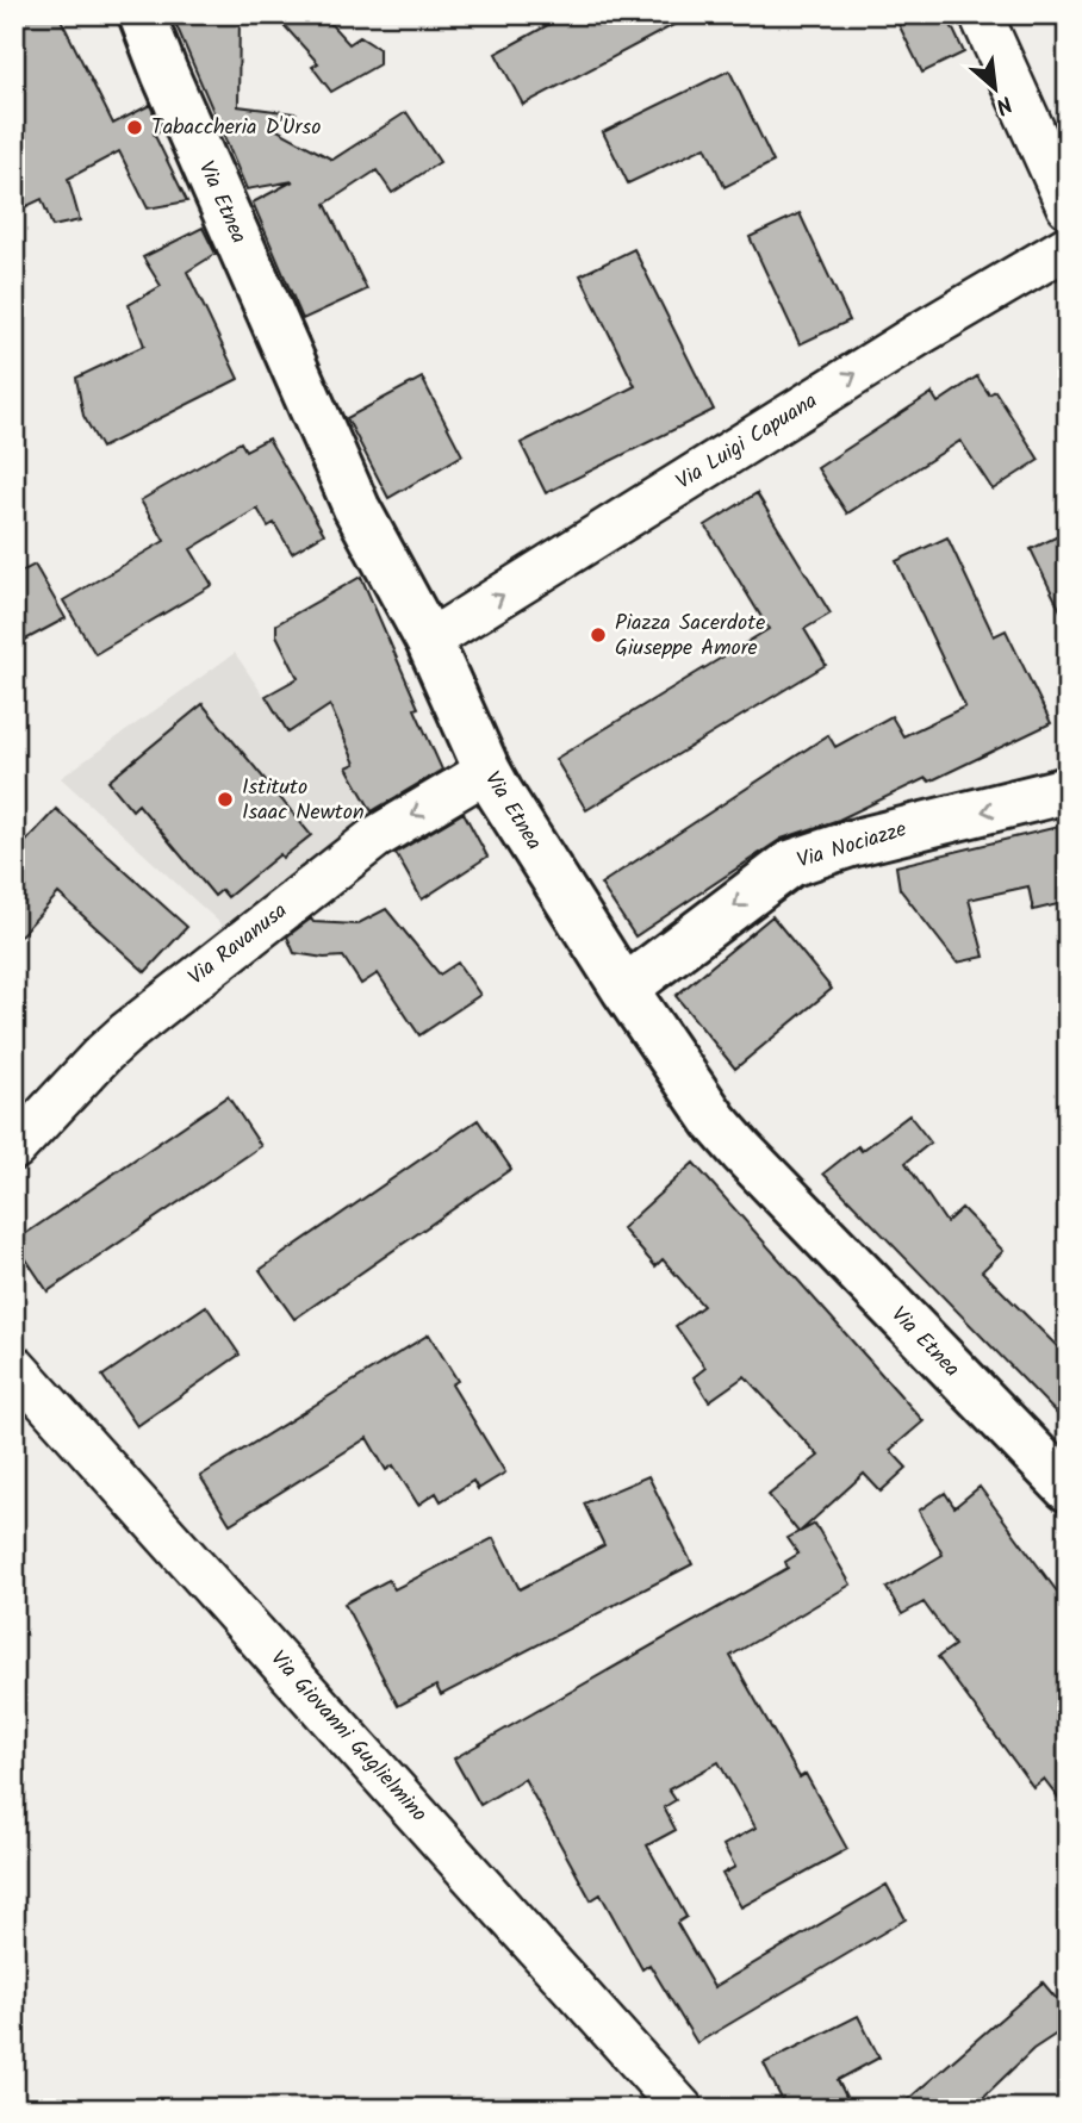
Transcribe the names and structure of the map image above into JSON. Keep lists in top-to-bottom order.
{
  "streets": {
    "main road": ["Via Etnea", "Via Nociazze"],
    "street": ["Via Luigi Capuana", "Via Ravanusa", "Via Giovanni Guglielmino"]
  },
  "crossings": [
    ["Via Etnea", "Via Luigi Capuana"],
    ["Via Etnea", "Via Nociazze"],
    ["Via Etnea", "Via Ravanusa"]
  ],
  "one_way": ["Via Luigi Capuana", "Via Nociazze", "Via Ravanusa"],
  "places": ["Tabaccheria D'Urso", "Piazza Sacerdote Giuseppe Amore", "Istituto Isaac Newton"],
  "north": "bottom right"
}
